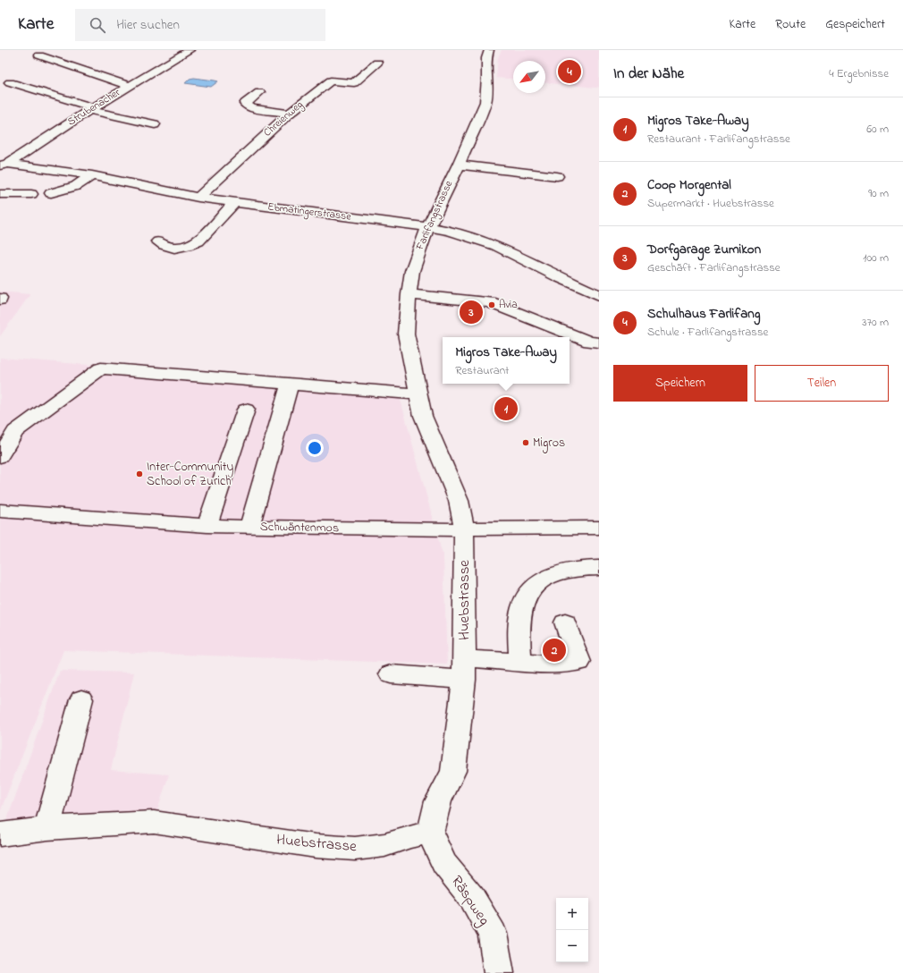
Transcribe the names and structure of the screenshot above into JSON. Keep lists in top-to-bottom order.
{
  "streets": {
    "street": [
      "Strubenacher",
      "Chreienweg",
      "Ebmatingerstrasse",
      "Farlifangstrasse",
      "Schwäntenmos",
      "Huebstrasse",
      "Räspweg"
    ]
  },
  "crossings": [
    ["Strubenacher", "Ebmatingerstrasse"],
    ["Chreienweg", "Ebmatingerstrasse"],
    ["Ebmatingerstrasse", "Farlifangstrasse"],
    ["Farlifangstrasse", "Schwäntenmos"],
    ["Farlifangstrasse", "Huebstrasse"],
    ["Schwäntenmos", "Huebstrasse"],
    ["Huebstrasse", "Räspweg"]
  ],
  "places": ["Avia", "Migros", "Inter-Community School of Zurich"],
  "north": "bottom left",
  "page": {
    "header": "Karte",
    "search": "Hier suchen",
    "nav": ["Karte", "Route", "Gespeichert"],
    "heading": ["In der Nähe", "4 Ergebnisse"],
    "pins": [
      "4",
      "3",
      "1",
      "2"
    ],
    "list": [
      {
        "mark": "1",
        "name": "Migros Take-Away",
        "note": "Restaurant · Farlifangstrasse",
        "value": "60 m"
      },
      {
        "mark": "2",
        "name": "Coop Morgental",
        "note": "Supermarkt · Huebstrasse",
        "value": "90 m"
      },
      {
        "mark": "3",
        "name": "Dorfgarage Zumikon",
        "note": "Geschäft · Farlifangstrasse",
        "value": "100 m"
      },
      {
        "mark": "4",
        "name": "Schulhaus Farlifang",
        "note": "Schule · Farlifangstrasse",
        "value": "370 m"
      }
    ],
    "popup": ["Migros Take-Away", "Restaurant"],
    "buttons": ["Speichern", "Teilen"],
    "map_buttons": ["+", "−"]
  }
}
